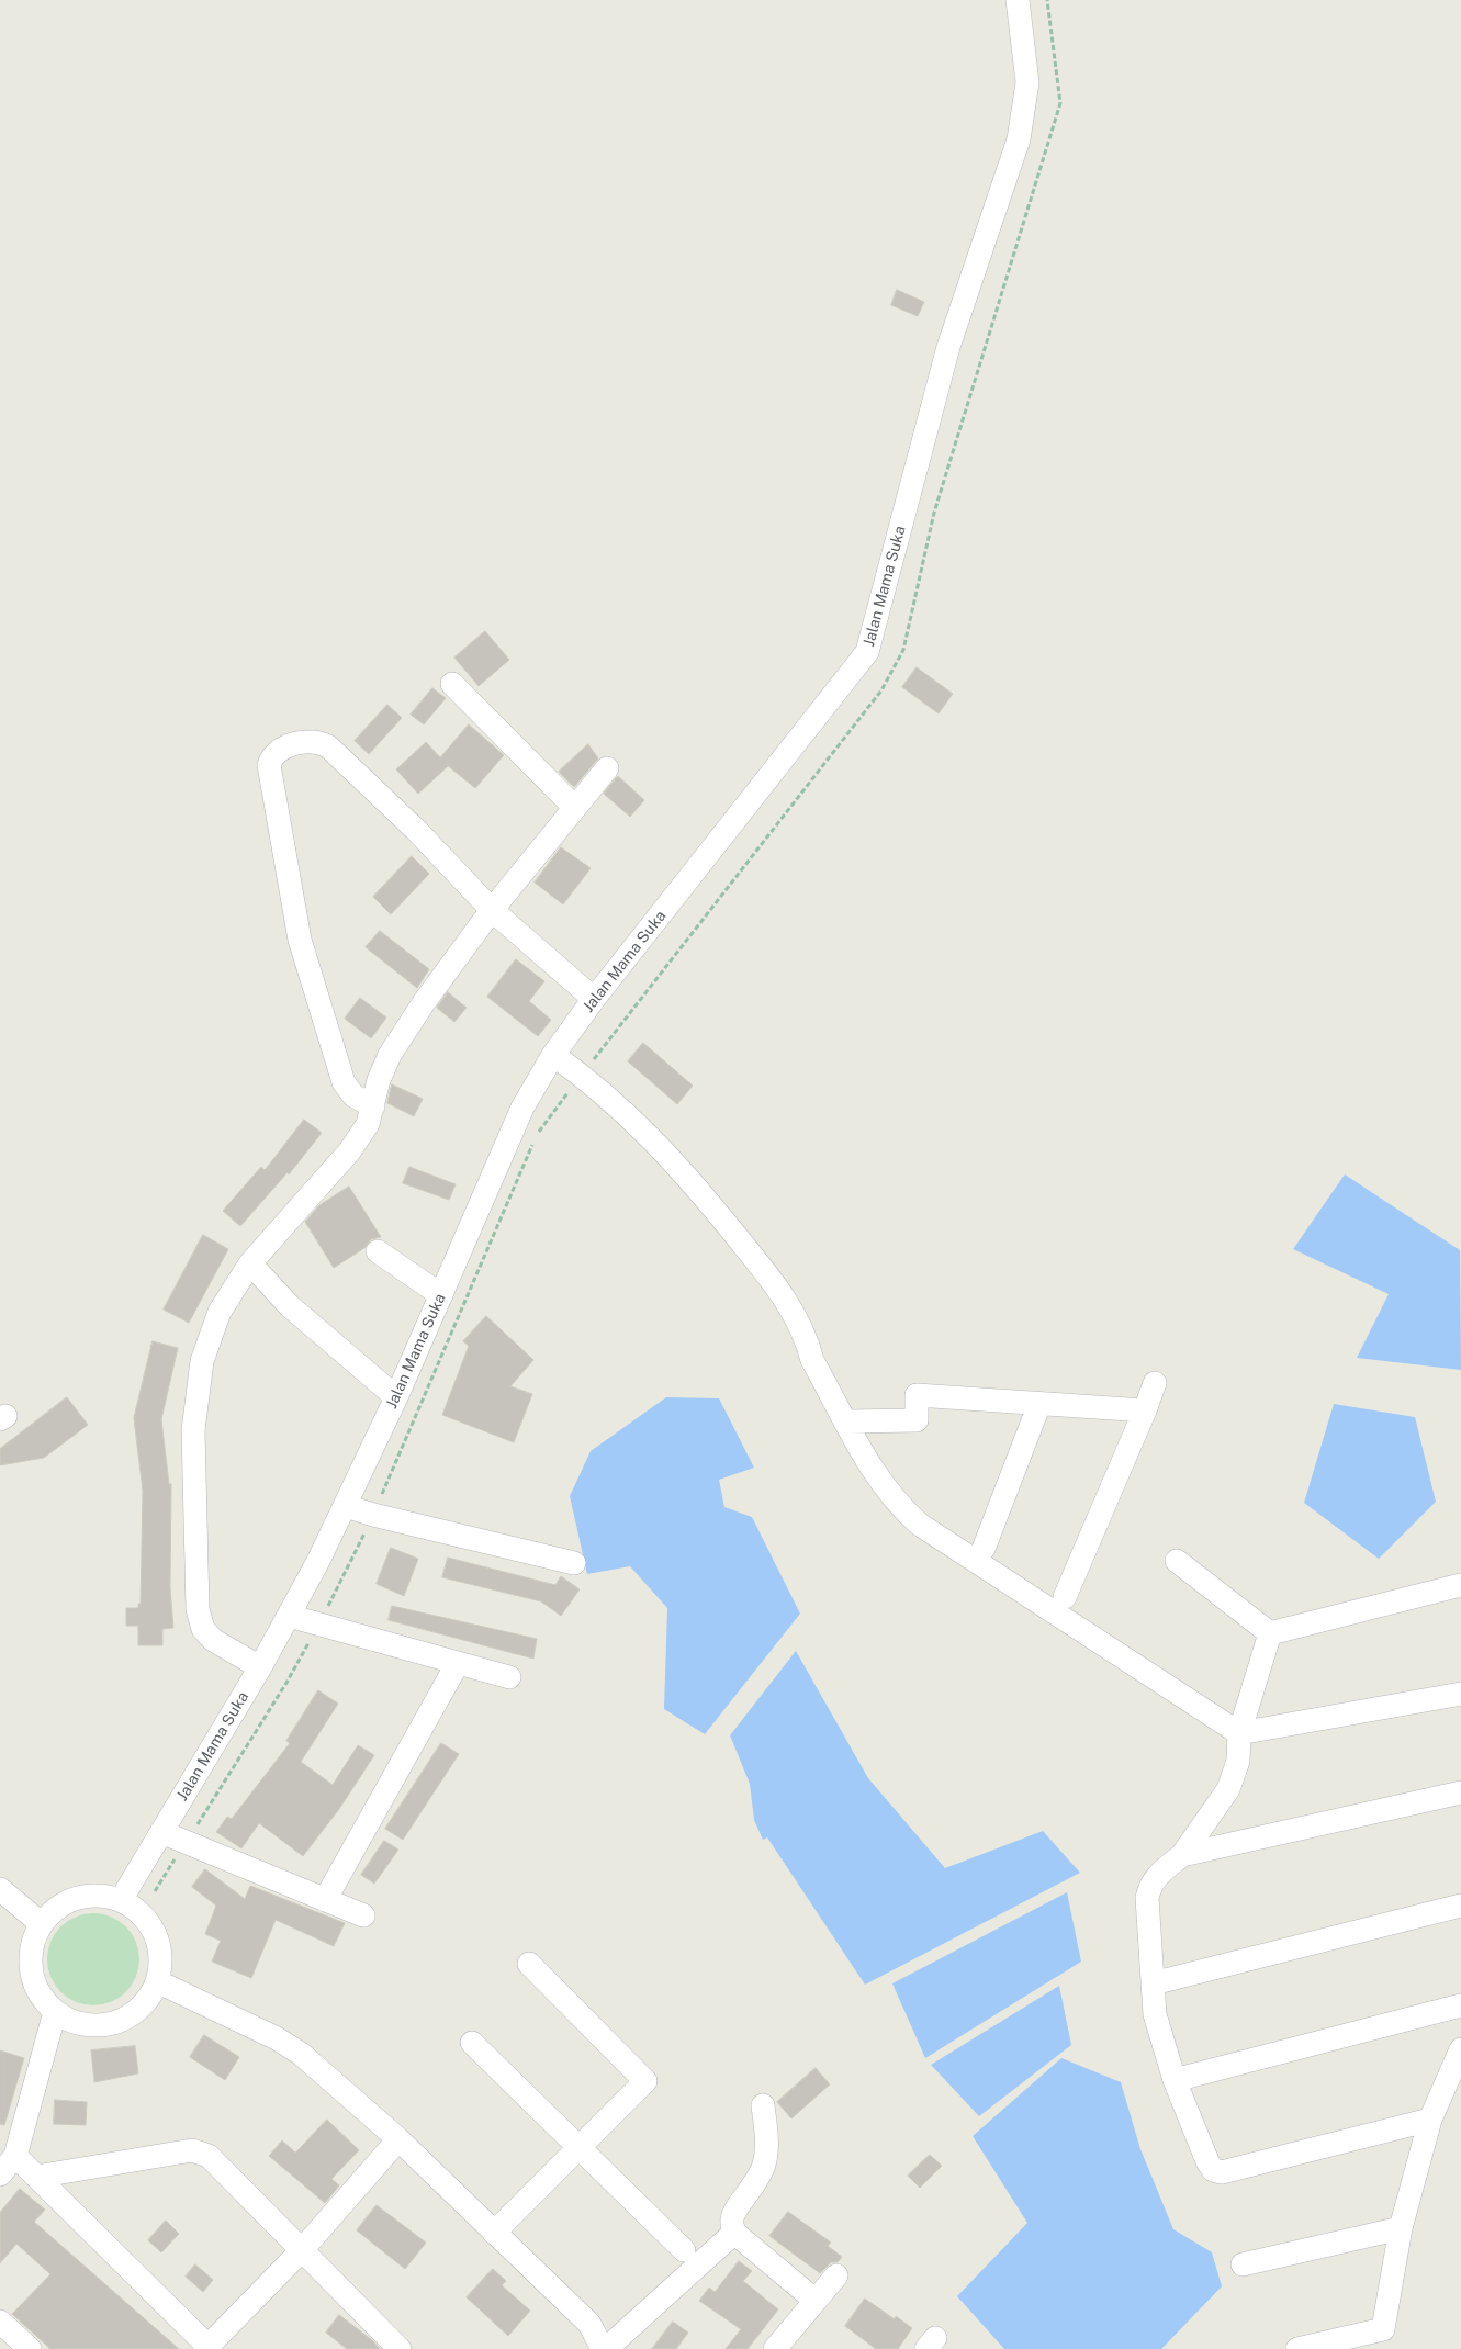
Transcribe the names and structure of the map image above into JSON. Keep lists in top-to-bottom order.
{
  "streets": {
    "street": ["Jalan Mama Suka"]
  }
}
